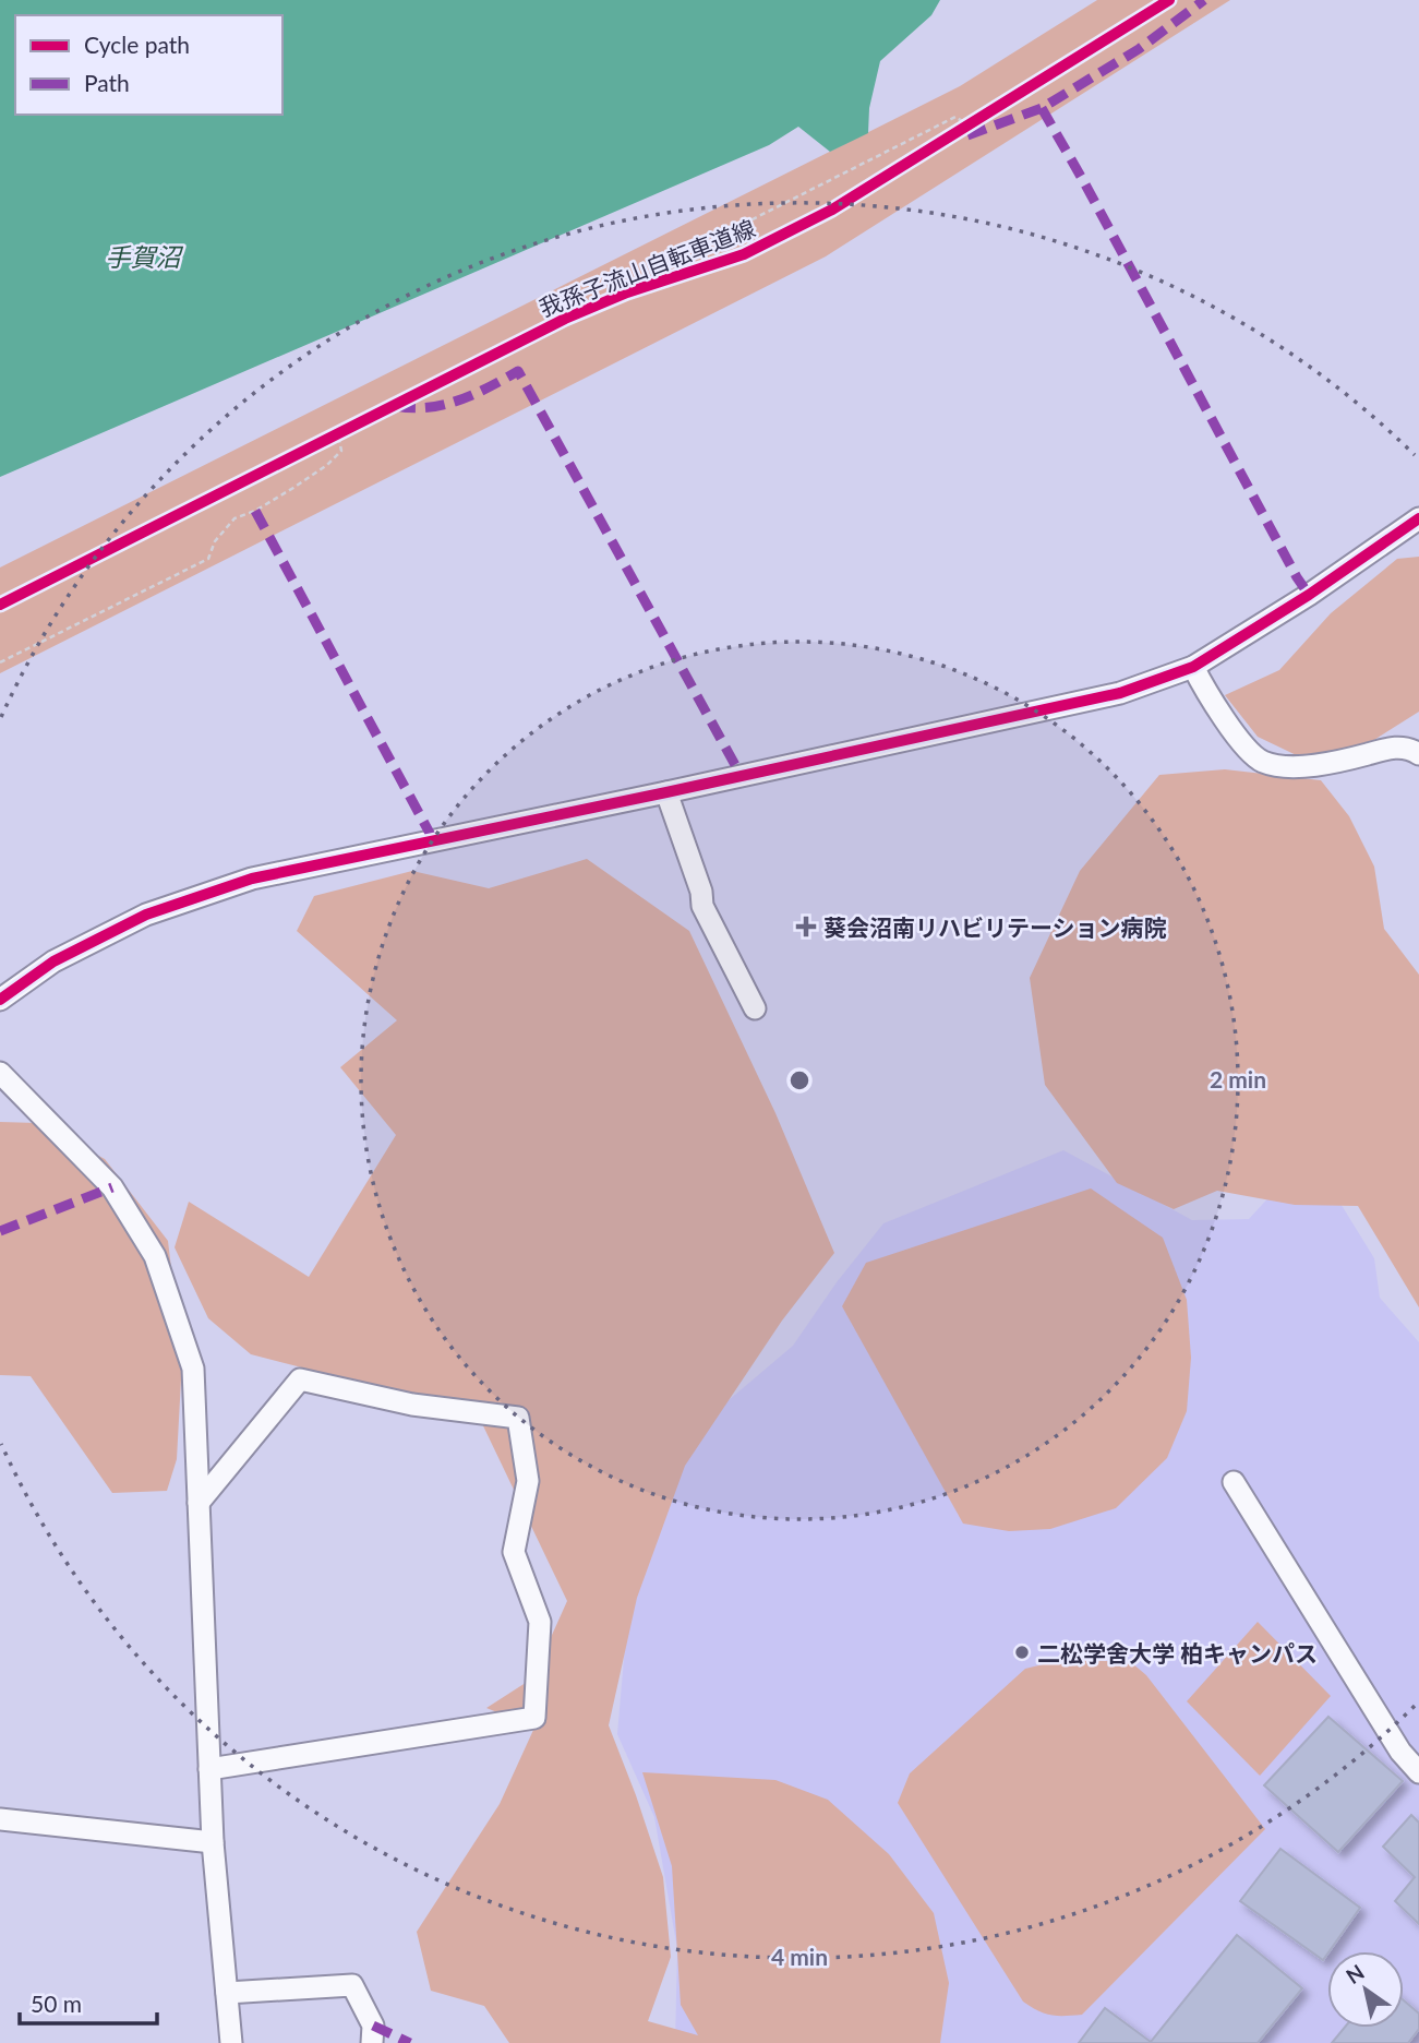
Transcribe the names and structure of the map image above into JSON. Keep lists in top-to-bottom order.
{
  "streets": {
    "cycle path": ["我孫子流山自転車道線"]
  },
  "water": ["手賀沼"],
  "places": {
    "health": ["葵会沼南リハビリテーション病院"],
    "other": ["二松学舍大学 柏キャンパス"]
  },
  "legend": ["Cycle path", "Path"],
  "scale_bar": "50 m",
  "north": "top left",
  "rings": ["2 min", "4 min"]
}
